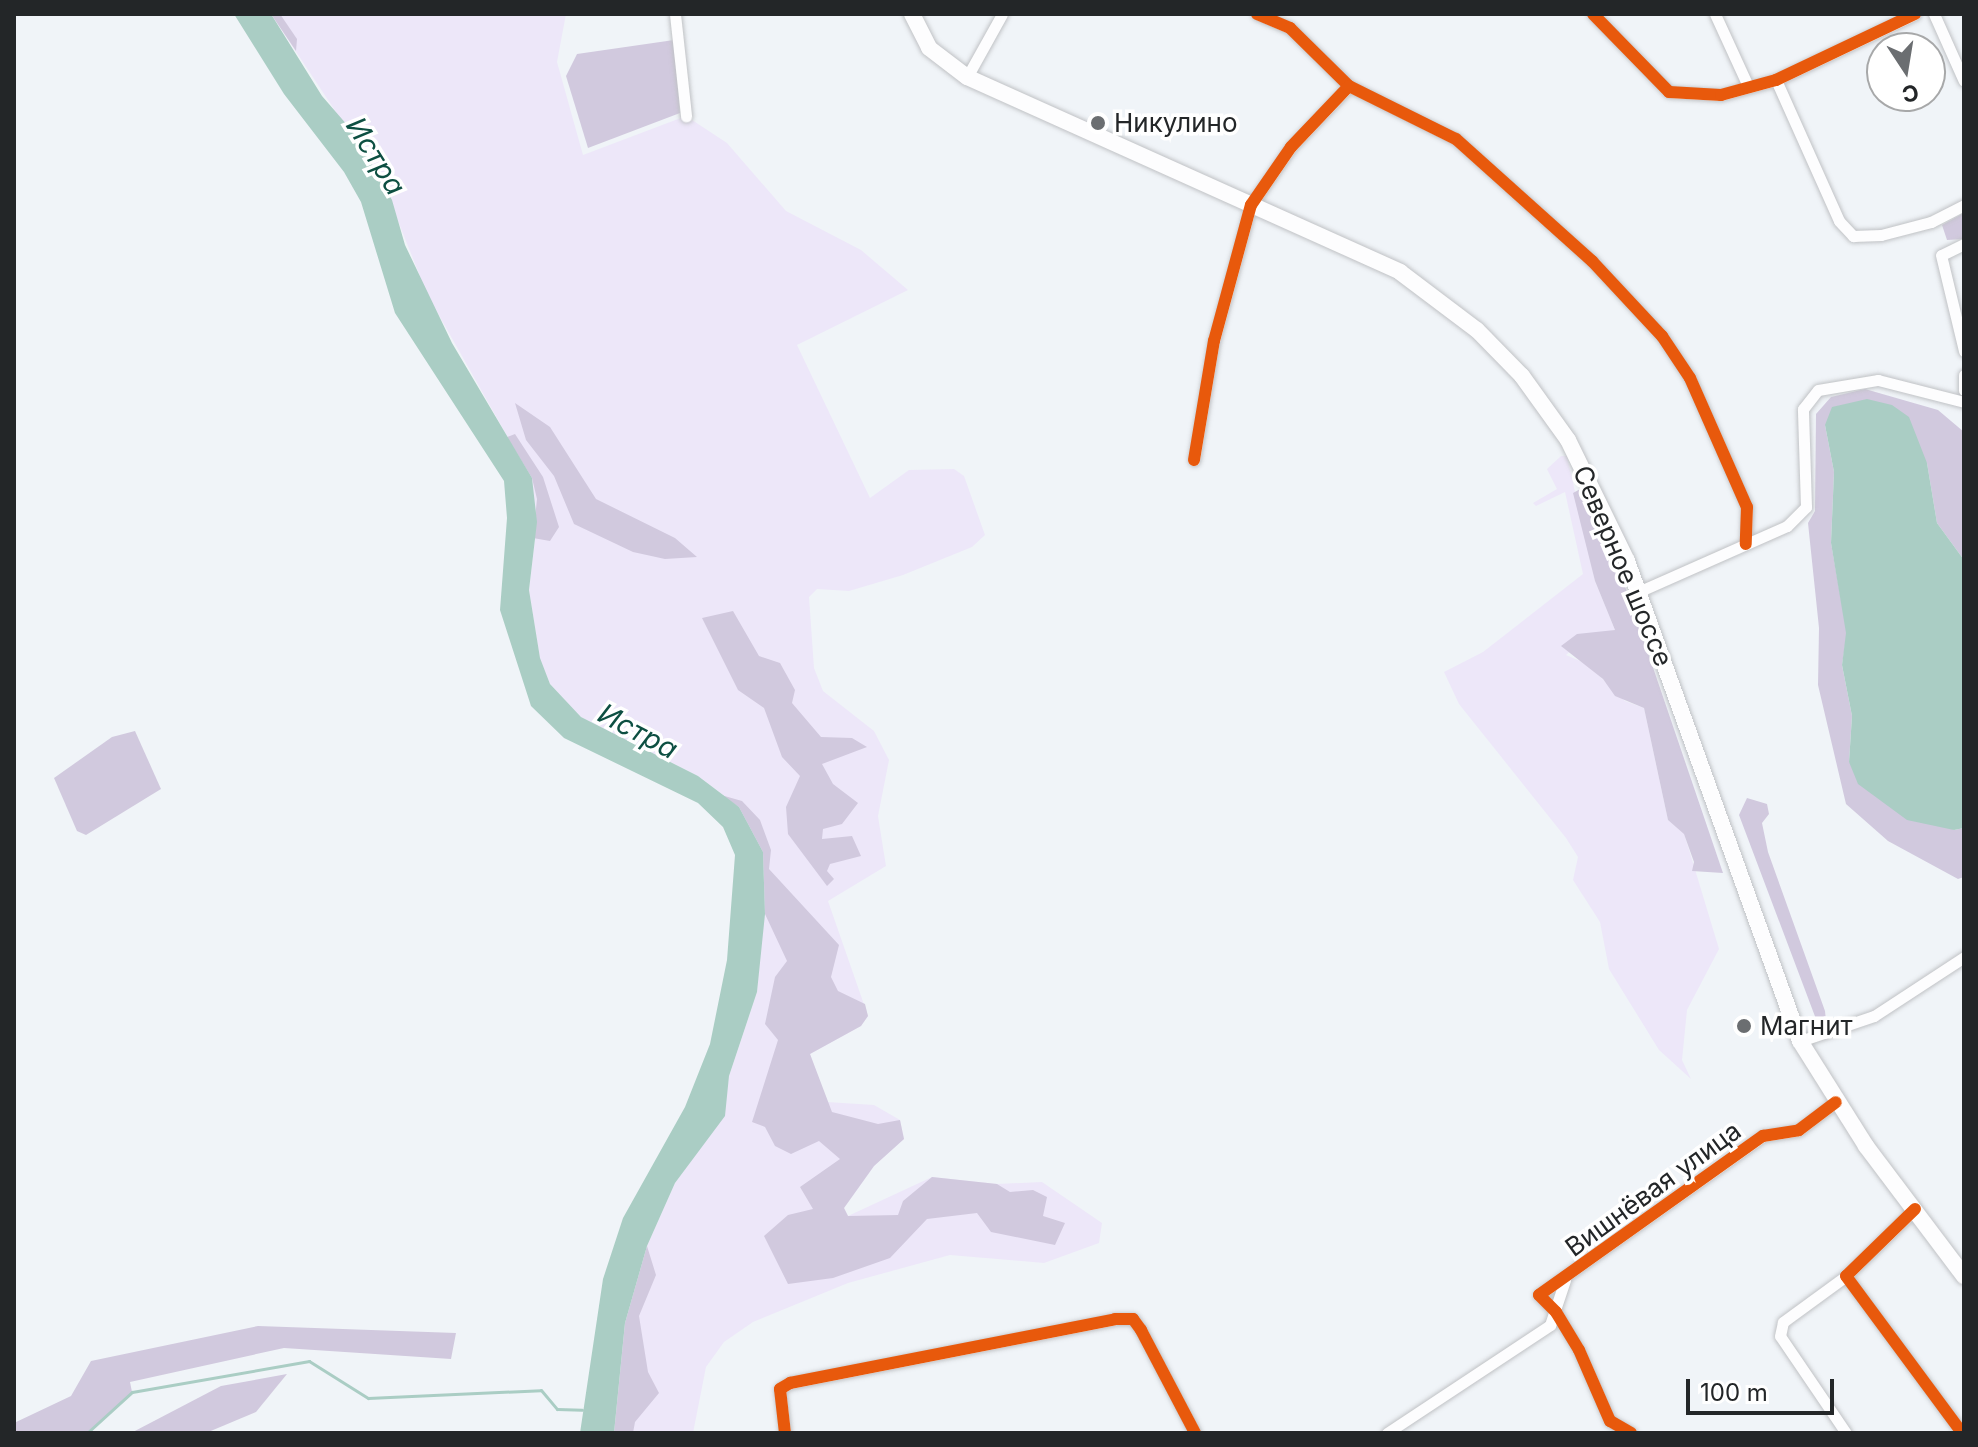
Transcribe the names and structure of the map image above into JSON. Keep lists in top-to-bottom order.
{
  "streets": {
    "main road": ["Северное шоссе"],
    "street": ["Вишнёвая улица"]
  },
  "crossings": [
    ["Северное шоссе", "Вишнёвая улица"]
  ],
  "water": ["Истра"],
  "places": ["Никулино", "Магнит"],
  "scale_bar": "100 m",
  "north": "bottom"
}
